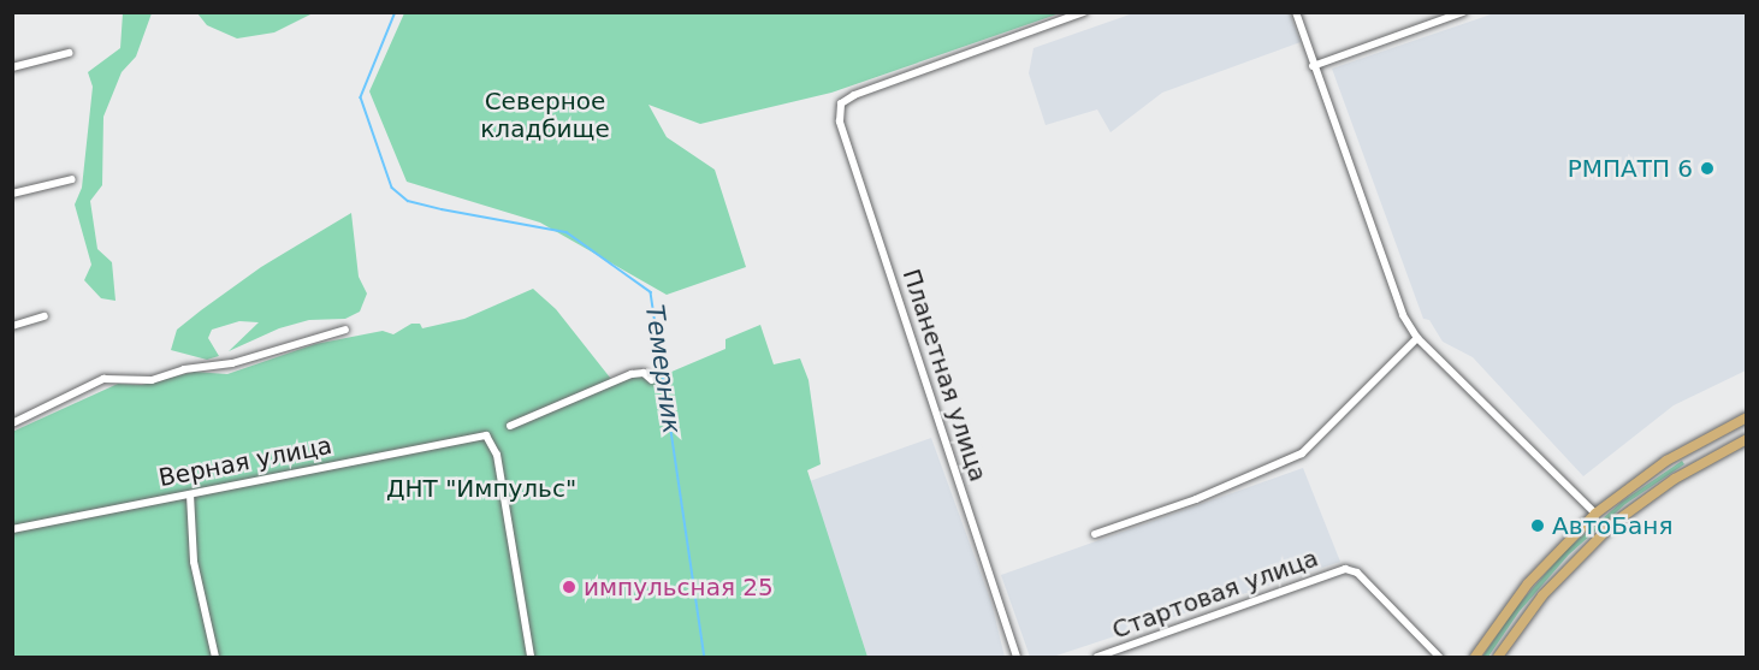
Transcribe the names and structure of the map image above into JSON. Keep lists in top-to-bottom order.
{
  "streets": {
    "street": ["Планетная улица", "Верная улица", "Стартовая улица"]
  },
  "water": ["Темерник"],
  "parks": ["Северное кладбище", "ДНТ \"Импульс\""],
  "places": ["РМПАТП 6", "АвтоБаня", "импульсная 25"]
}
